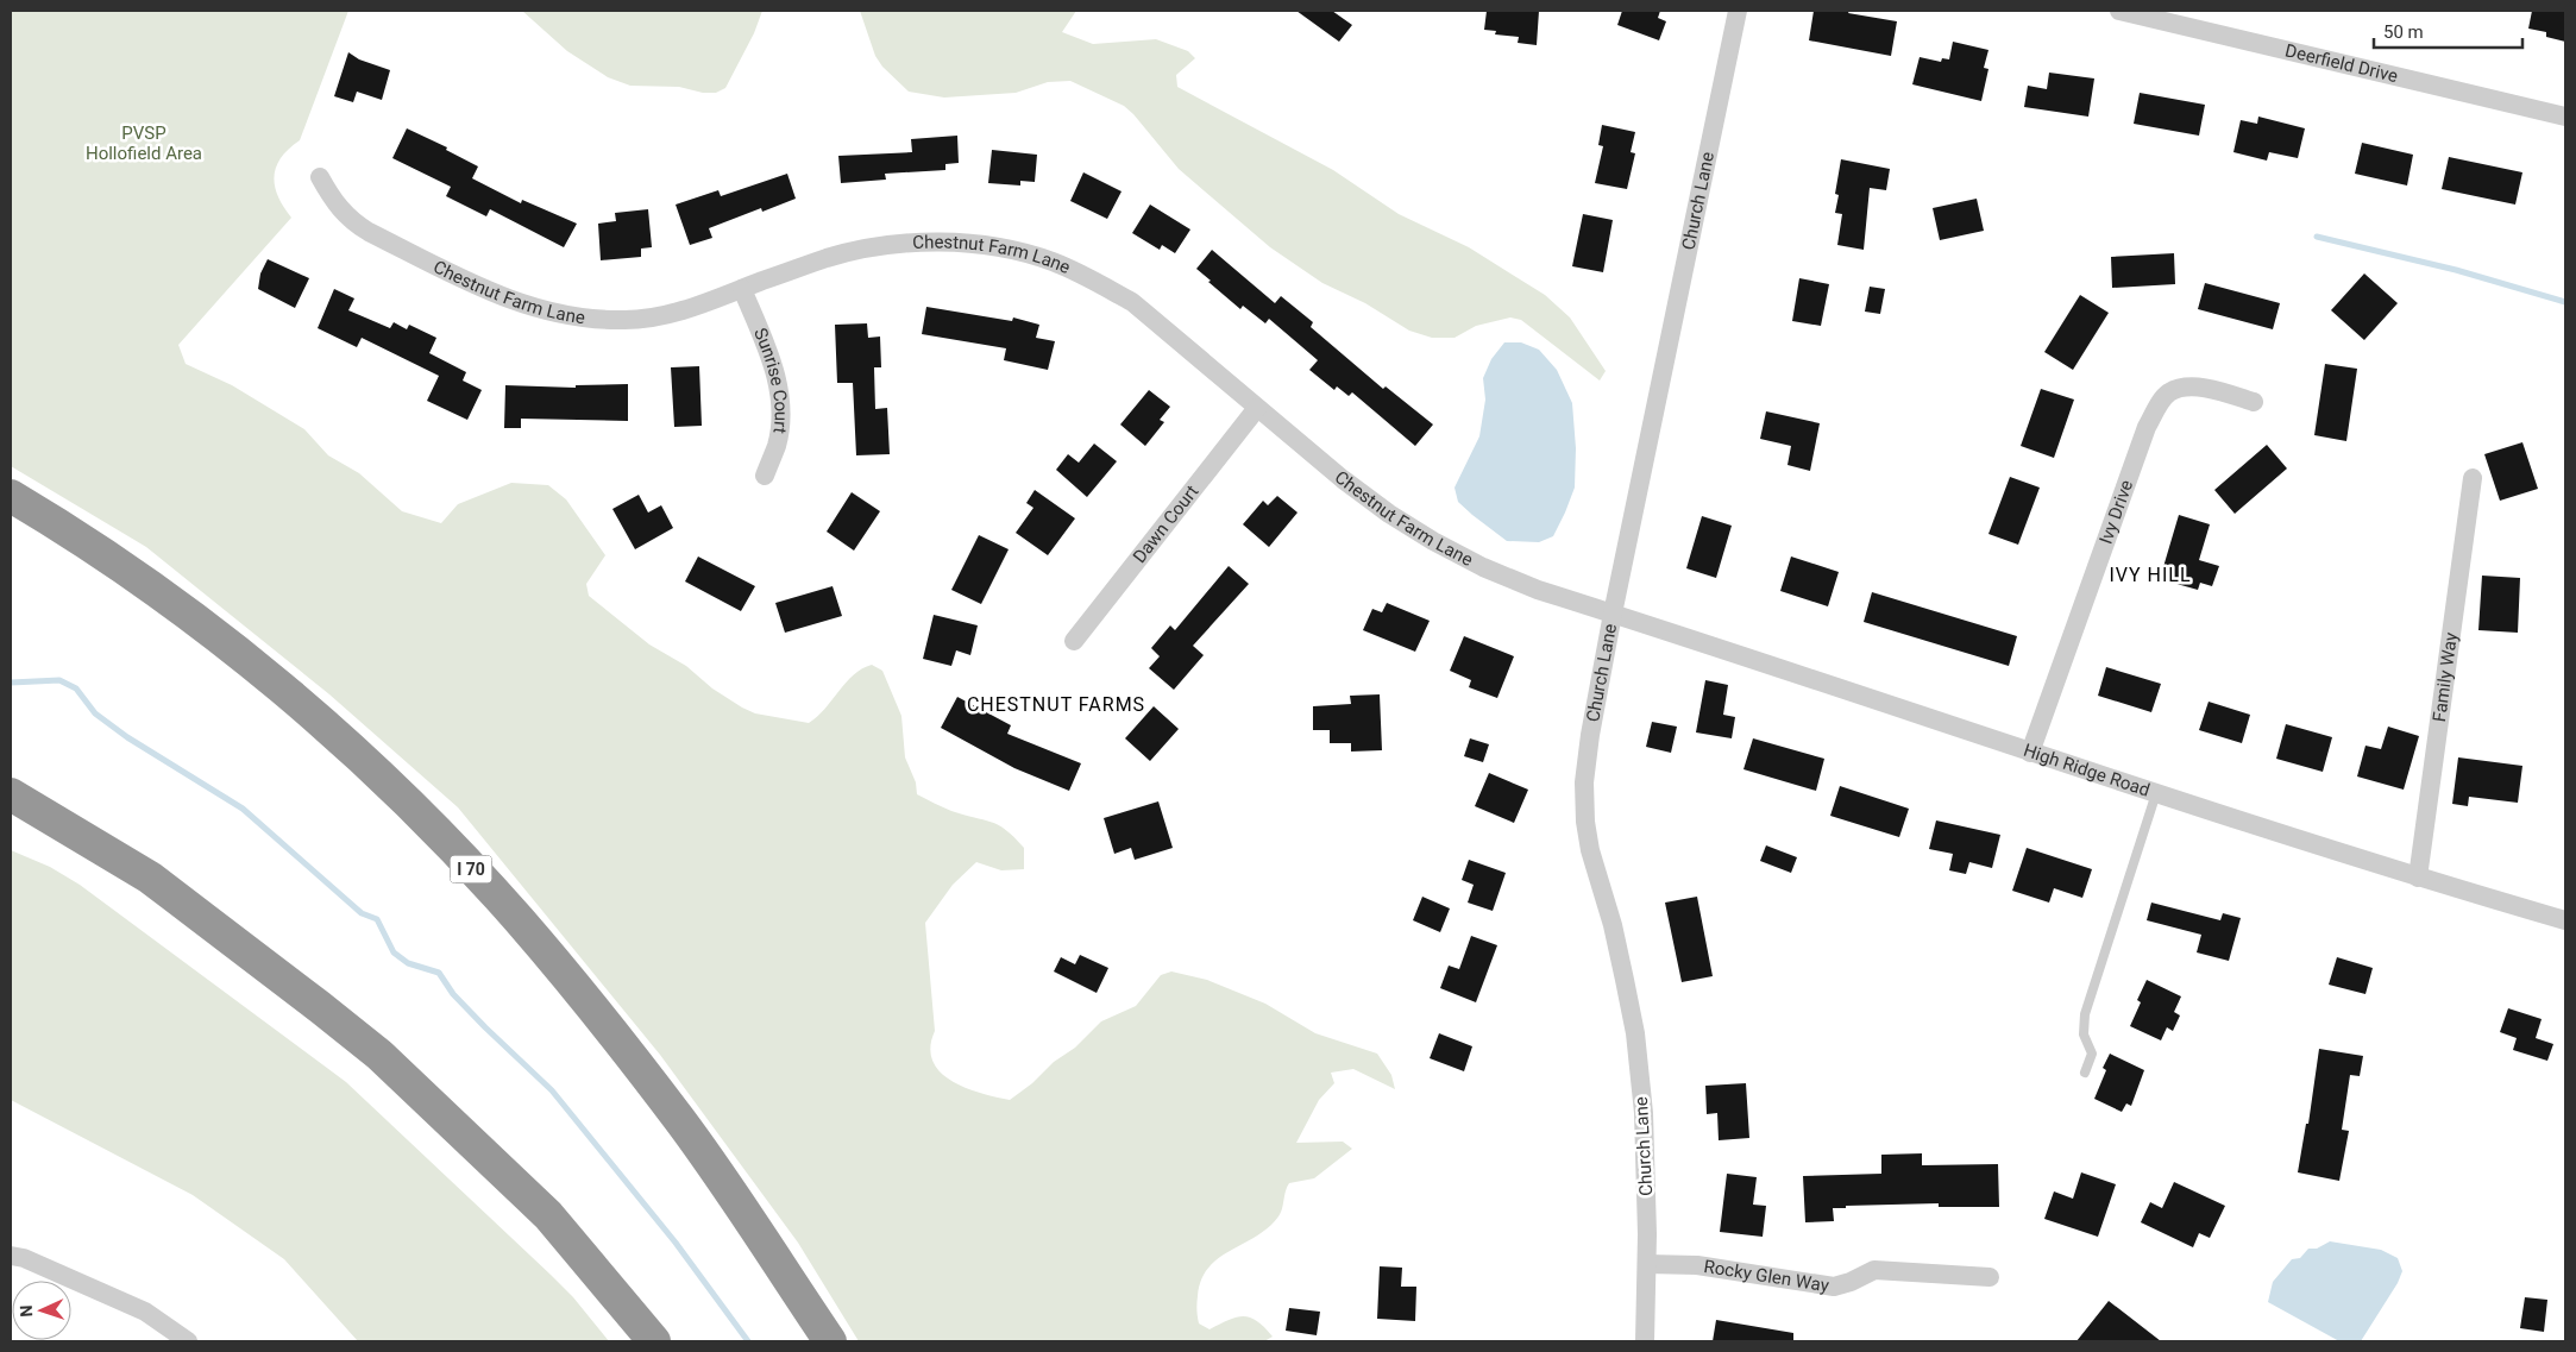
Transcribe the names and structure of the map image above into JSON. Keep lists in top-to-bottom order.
{
  "streets": {
    "highway": ["I 70"],
    "street": [
      "Deerfield Drive",
      "Church Lane",
      "Chestnut Farm Lane",
      "Sunrise Court",
      "Ivy Drive",
      "Dawn Court",
      "Family Way",
      "High Ridge Road",
      "Rocky Glen Way"
    ]
  },
  "crossings": [
    ["Church Lane", "Chestnut Farm Lane"],
    ["Church Lane", "High Ridge Road"],
    ["Church Lane", "Rocky Glen Way"],
    ["Chestnut Farm Lane", "Sunrise Court"],
    ["Chestnut Farm Lane", "Dawn Court"],
    ["Chestnut Farm Lane", "High Ridge Road"],
    ["Ivy Drive", "High Ridge Road"],
    ["Family Way", "High Ridge Road"]
  ],
  "districts": ["IVY HILL", "CHESTNUT FARMS"],
  "parks": ["PVSP Hollofield Area"],
  "scale_bar": "50 m",
  "north": "left"
}
